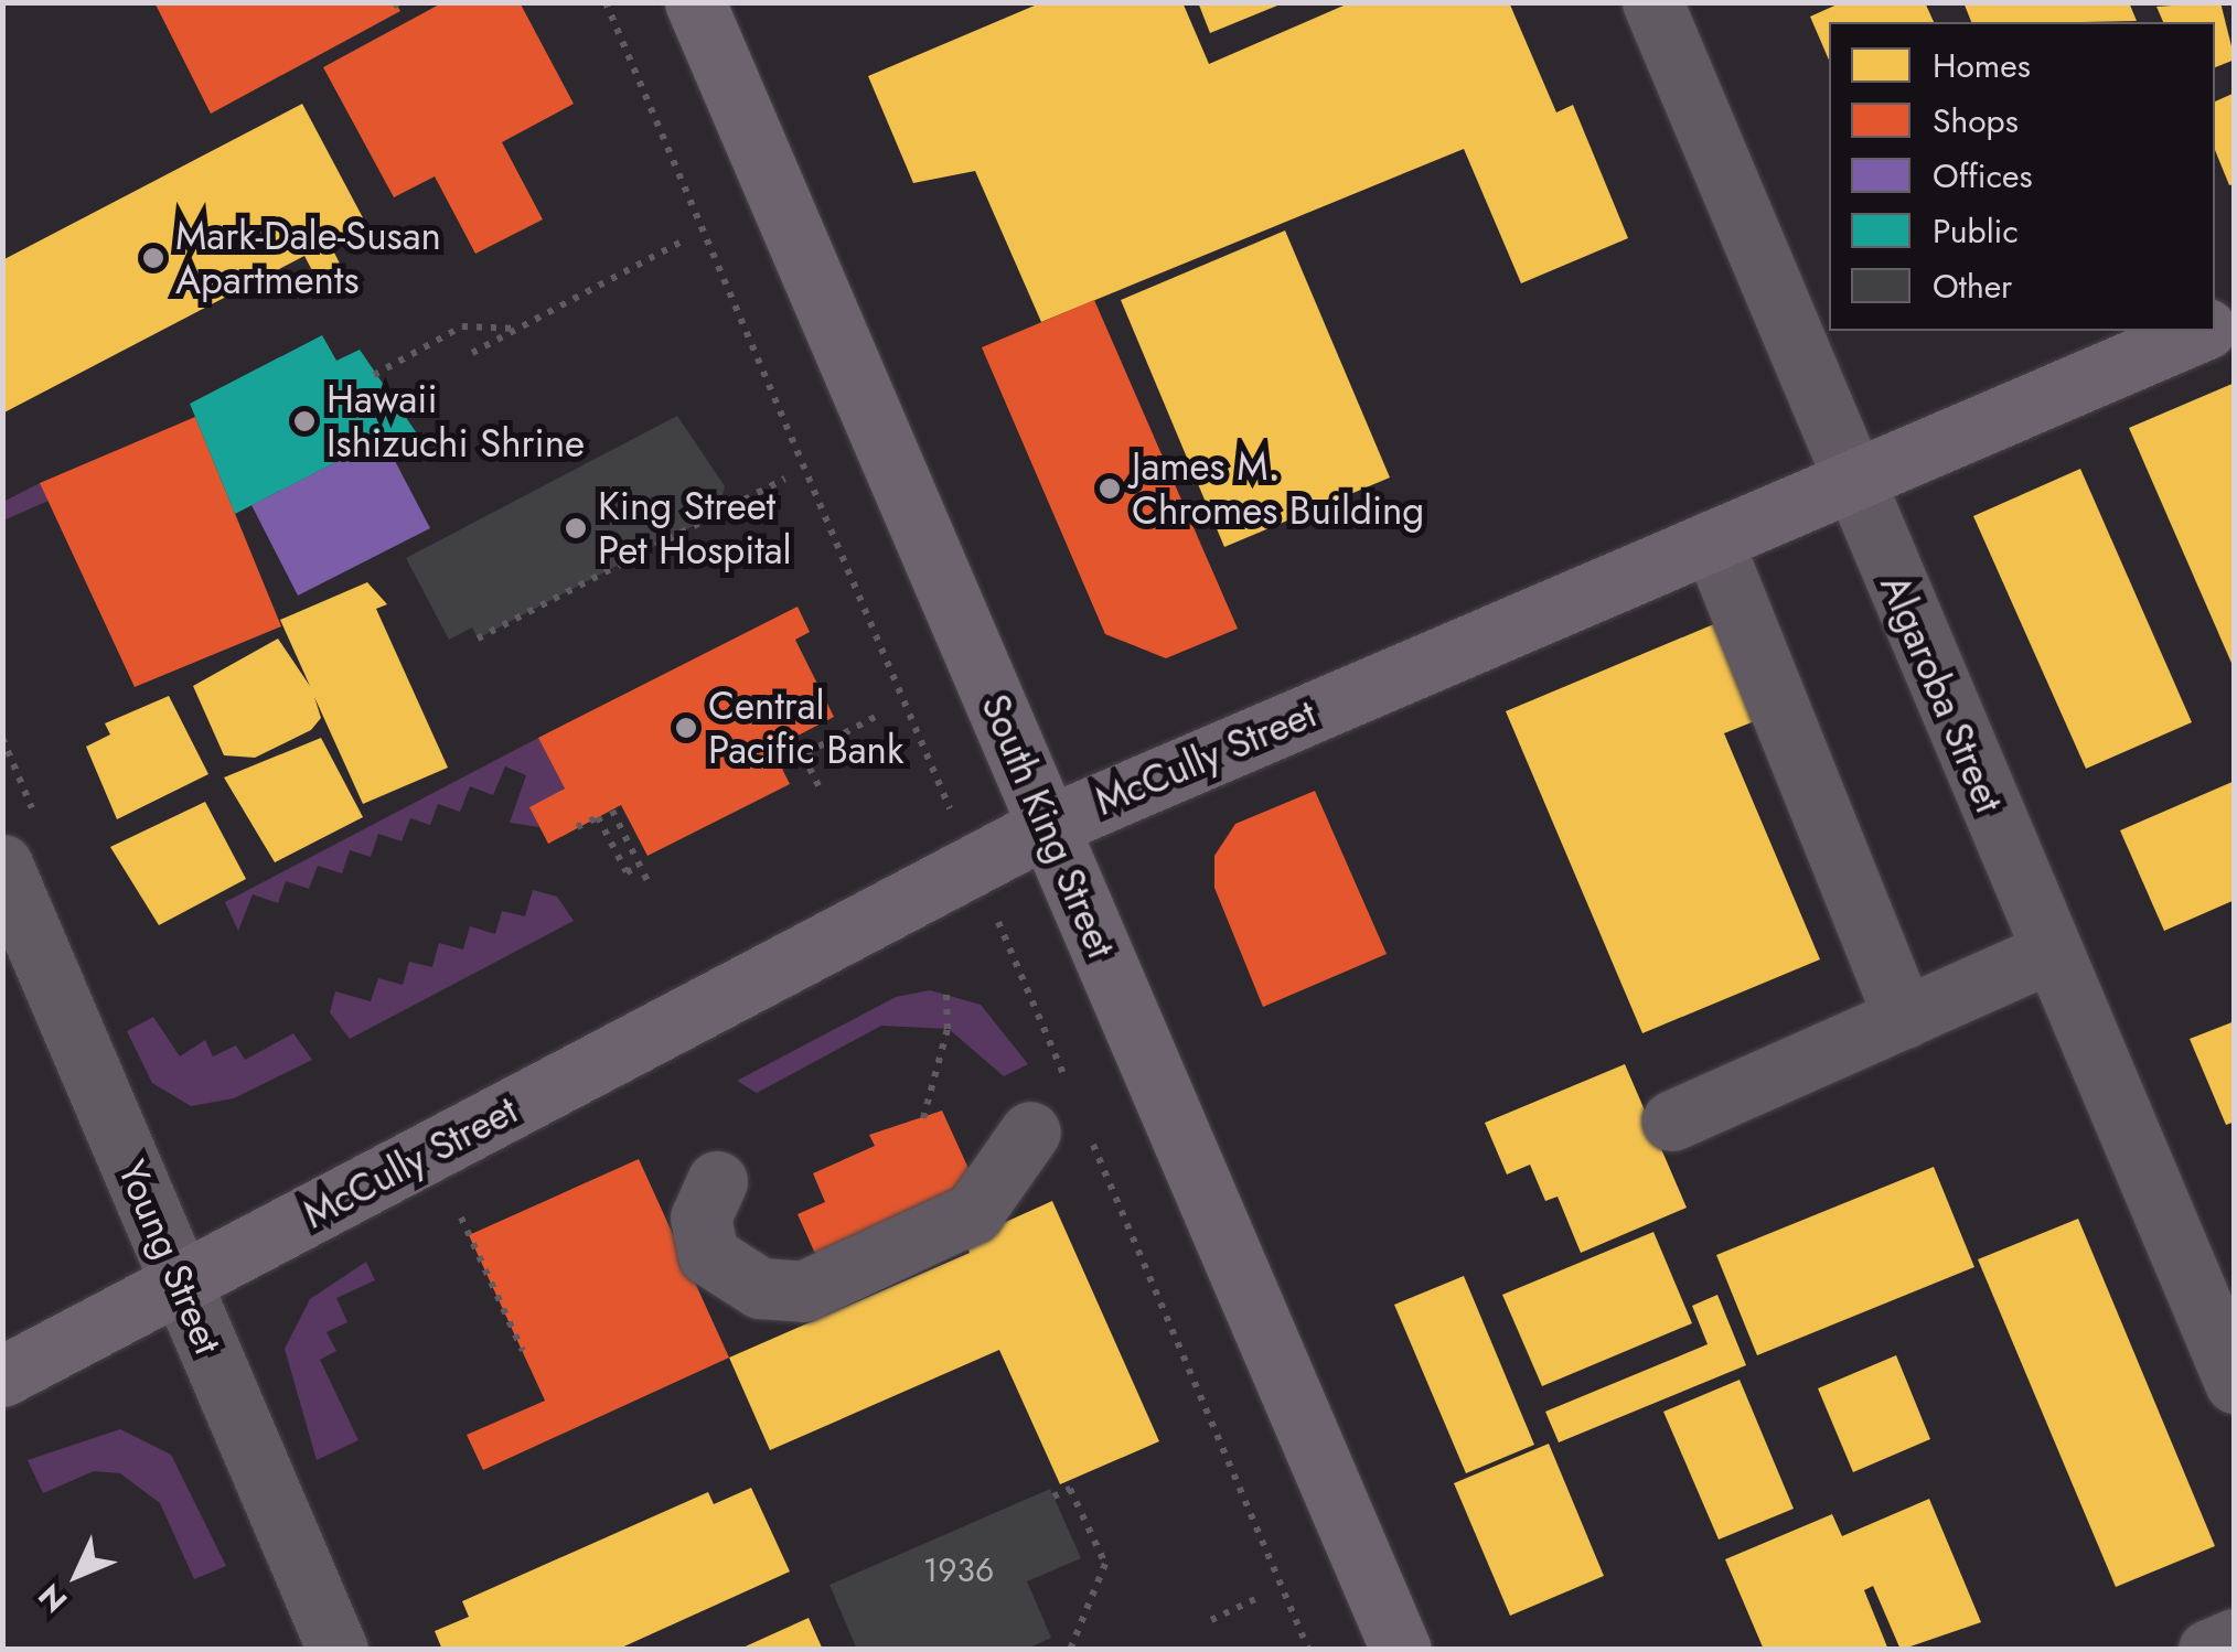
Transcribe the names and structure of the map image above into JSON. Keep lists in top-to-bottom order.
{
  "streets": {
    "main road": ["McCully Street", "South King Street"],
    "street": ["Algaroba Street", "Young Street"]
  },
  "crossings": [
    ["Algaroba Street", "McCully Street"],
    ["McCully Street", "South King Street"],
    ["McCully Street", "Young Street"]
  ],
  "places": [
    "Mark-Dale-Susan Apartments",
    "Hawaii Ishizuchi Shrine",
    "James M. Chromes Building",
    "King Street Pet Hospital",
    "Central Pacific Bank"
  ],
  "house_numbers": ["1936"],
  "legend": [
    "Homes",
    "Shops",
    "Offices",
    "Public",
    "Other"
  ],
  "north": "bottom left"
}
